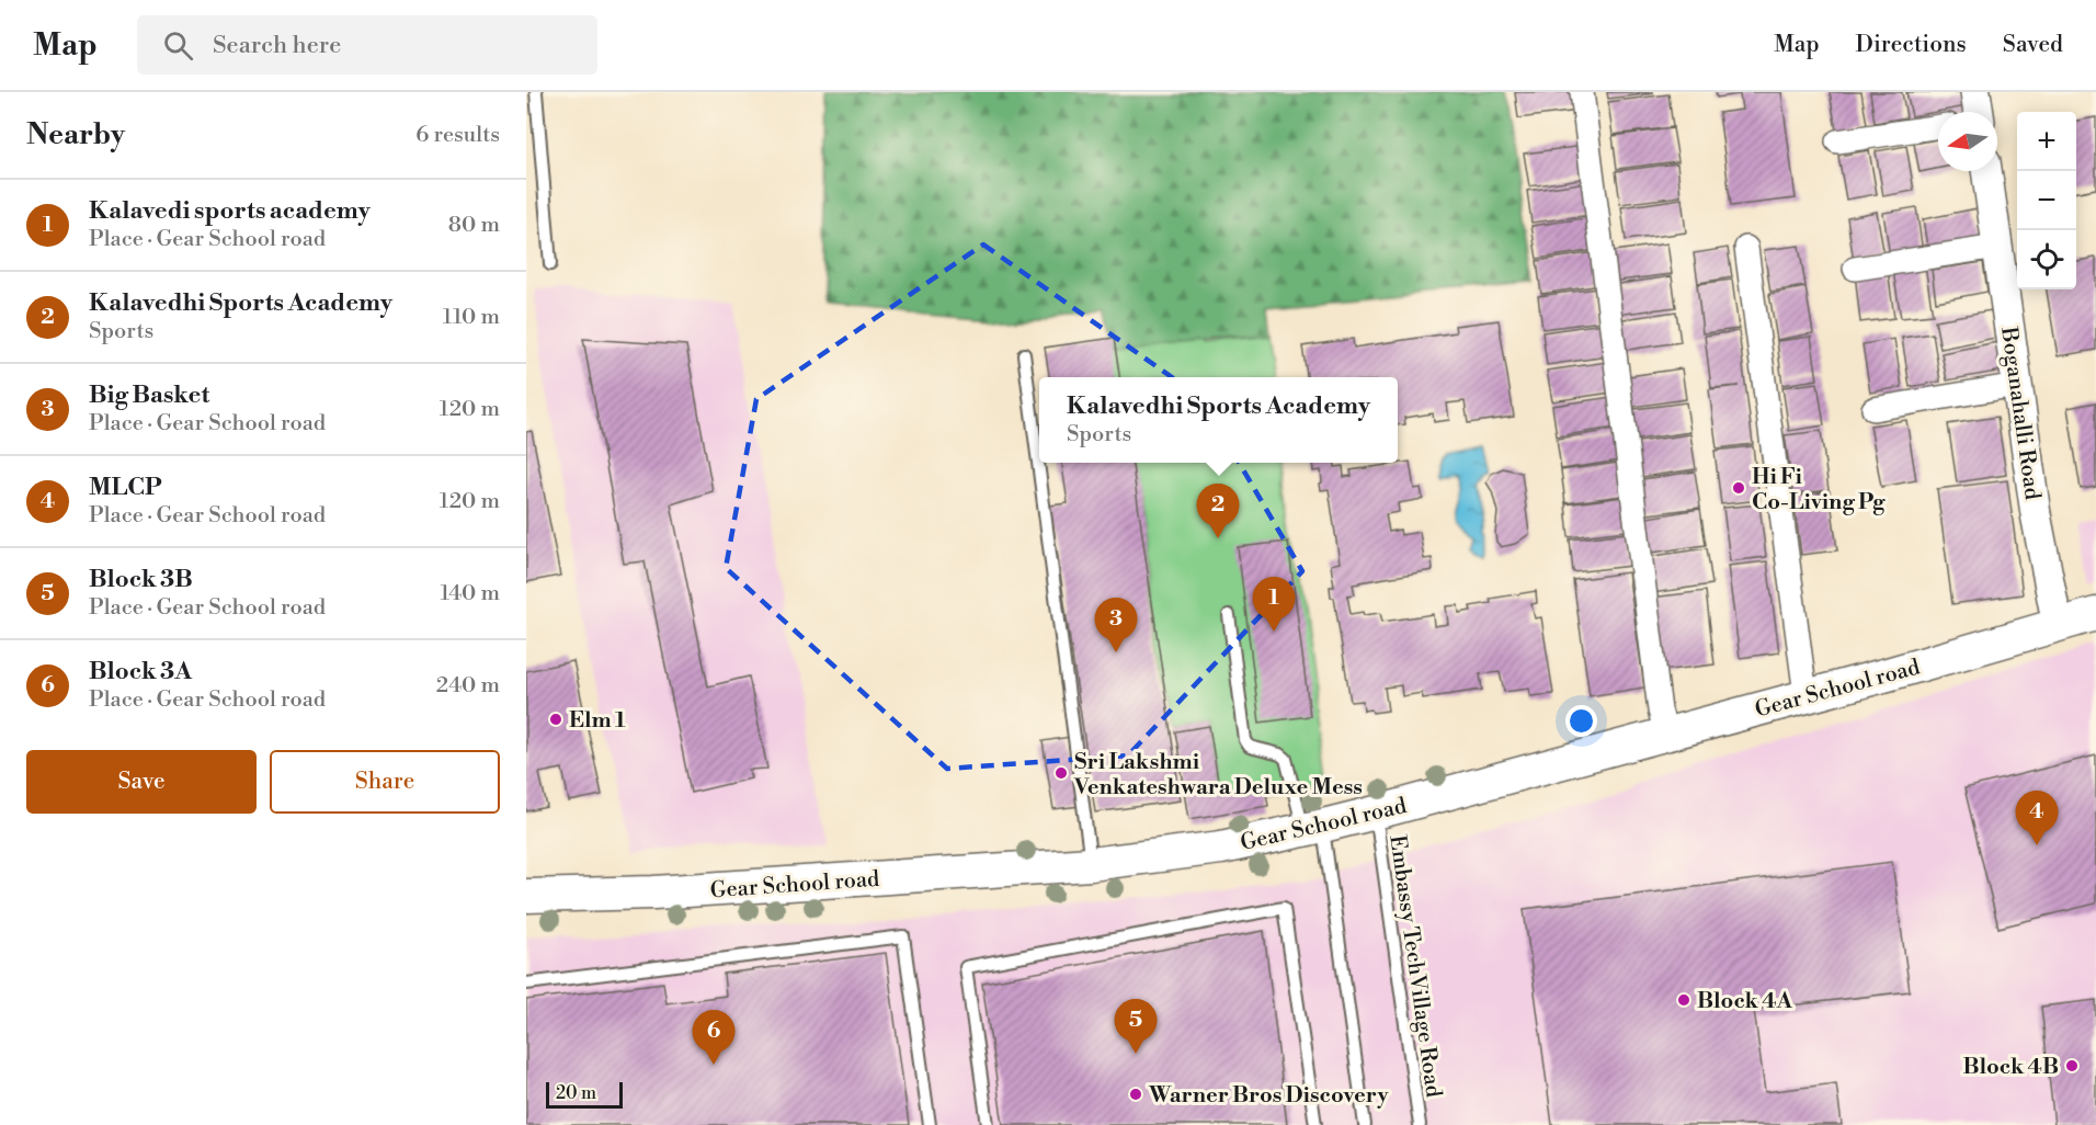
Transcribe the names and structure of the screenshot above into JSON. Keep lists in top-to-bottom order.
{
  "streets": {
    "main road": ["Gear School road"],
    "street": ["Boganahalli Road"],
    "lane": ["Embassy TechVillage Road"]
  },
  "crossings": [
    ["Boganahalli Road", "Gear School road"],
    ["Gear School road", "Embassy TechVillage Road"]
  ],
  "places": [
    "Hi Fi Co-Living Pg",
    "Elm 1",
    "Sri Lakshmi Venkateshwara Deluxe Mess",
    "Block 4A",
    "Block 4B",
    "Warner Bros Discovery"
  ],
  "scale_bar": "20 m",
  "north": "left",
  "page": {
    "header": "Map",
    "search": "Search here",
    "nav": ["Map", "Directions", "Saved"],
    "heading": ["Nearby", "6 results"],
    "map_buttons": ["+", "−"],
    "list": [
      {
        "mark": "1",
        "name": "Kalavedi sports academy",
        "note": "Place · Gear School road",
        "value": "80 m"
      },
      {
        "mark": "2",
        "name": "Kalavedhi Sports Academy",
        "note": "Sports",
        "value": "110 m"
      },
      {
        "mark": "3",
        "name": "Big Basket",
        "note": "Place · Gear School road",
        "value": "120 m"
      },
      {
        "mark": "4",
        "name": "MLCP",
        "note": "Place · Gear School road",
        "value": "120 m"
      },
      {
        "mark": "5",
        "name": "Block 3B",
        "note": "Place · Gear School road",
        "value": "140 m"
      },
      {
        "mark": "6",
        "name": "Block 3A",
        "note": "Place · Gear School road",
        "value": "240 m"
      }
    ],
    "popup": ["Kalavedhi Sports Academy", "Sports"],
    "pins": [
      "2",
      "1",
      "3",
      "4",
      "5",
      "6"
    ],
    "buttons": ["Save", "Share"],
    "scale": "20 m"
  }
}
